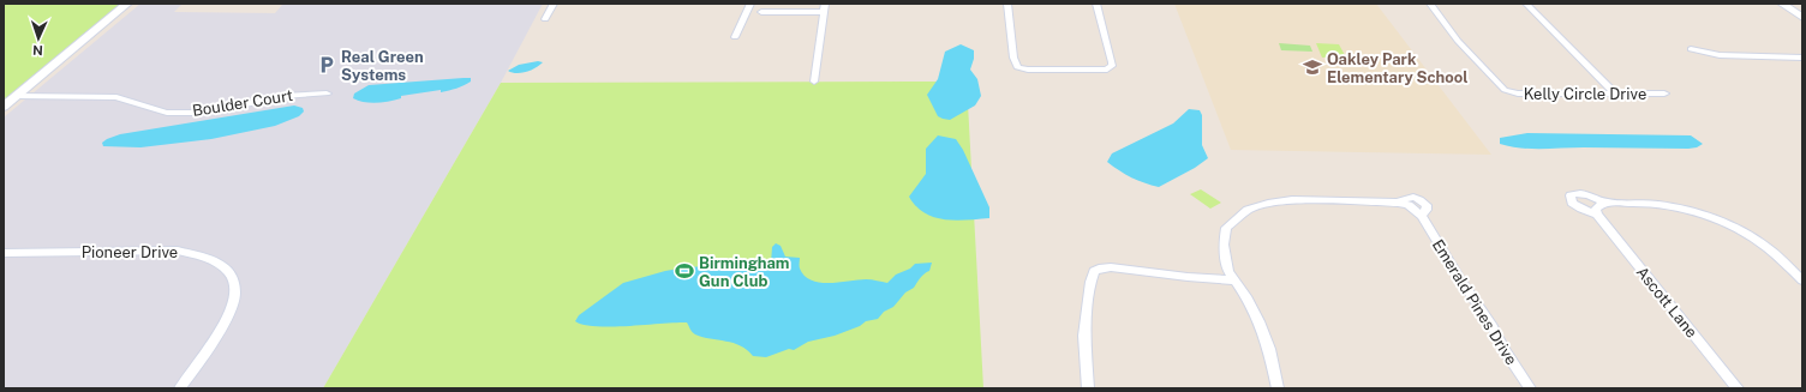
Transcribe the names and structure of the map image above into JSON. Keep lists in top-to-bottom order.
{
  "streets": {
    "street": [
      "Kelly Circle Drive",
      "Boulder Court",
      "Pioneer Drive",
      "Emerald Pines Drive",
      "Ascott Lane"
    ]
  },
  "places": {
    "parking": ["Real Green Systems"],
    "school or university": ["Oakley Park Elementary School"],
    "sports": ["Birmingham Gun Club"]
  },
  "north": "bottom"
}
